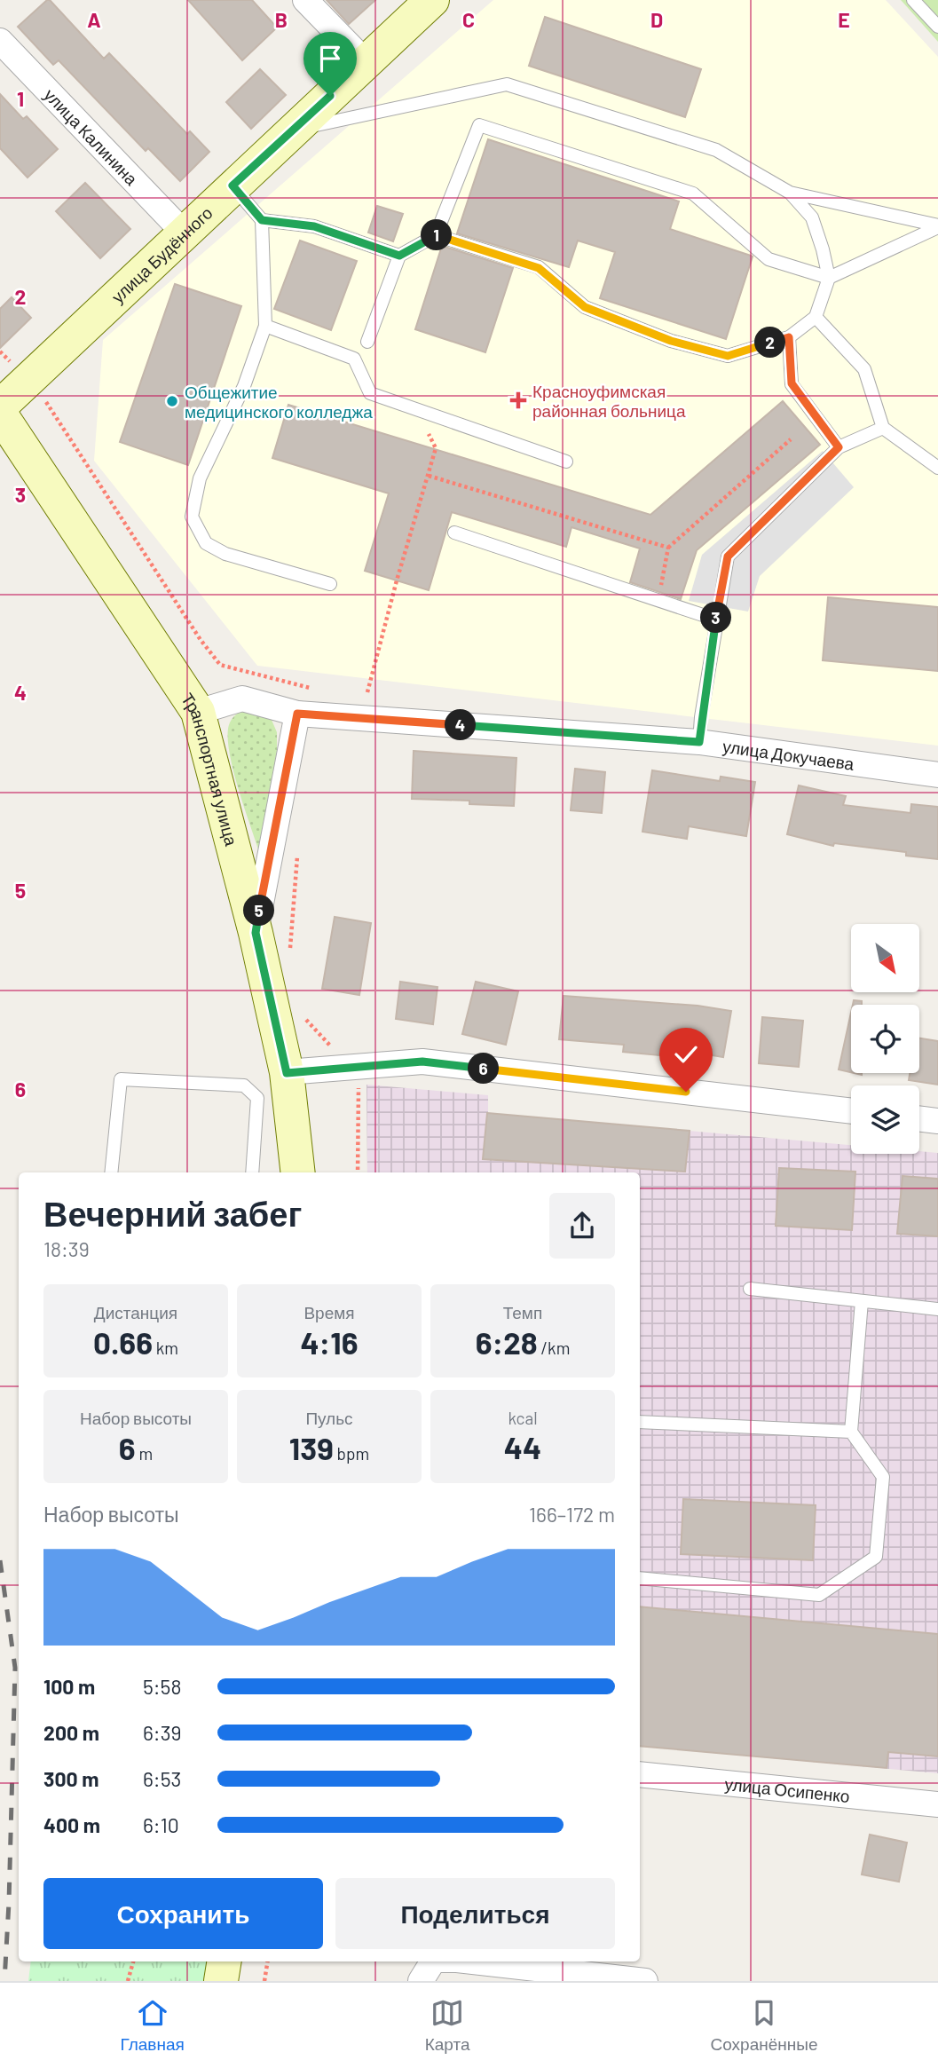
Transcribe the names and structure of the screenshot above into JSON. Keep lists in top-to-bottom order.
{
  "streets": {
    "main road": ["улица Будённого", "Транспортная улица"],
    "street": ["улица Калинина", "улица Докучаева", "улица Осипенко"]
  },
  "crossings": [
    ["улица Калинина", "улица Будённого"],
    ["улица Докучаева", "Транспортная улица"]
  ],
  "places": {
    "health": ["Красноуфимская районная больница"],
    "other": ["Общежитие медицинского колледжа"]
  },
  "north": "bottom right",
  "page": {
    "pins": [
      "1",
      "2",
      "3",
      "4",
      "5",
      "6"
    ],
    "heading": ["Вечерний забег", "18:39"],
    "stats": [
      ["Дистанция", "0.66 km"],
      ["Время", "4:16"],
      ["Темп", "6:28 /km"],
      ["Набор высоты", "6 m"],
      ["Пульс", "139 bpm"],
      ["kcal", "44"]
    ],
    "chart": ["Набор высоты", "166–172 m"],
    "list": [
      {
        "name": "100 m",
        "note": "5:58"
      },
      {
        "name": "200 m",
        "note": "6:39"
      },
      {
        "name": "300 m",
        "note": "6:53"
      },
      {
        "name": "400 m",
        "note": "6:10"
      }
    ],
    "buttons": ["Сохранить", "Поделиться"],
    "tabs": ["Главная", "Карта", "Сохранённые"]
  },
  "grid": {
    "columns": [
      "A",
      "B",
      "C",
      "D",
      "E"
    ],
    "rows": [
      "1",
      "2",
      "3",
      "4",
      "5",
      "6"
    ]
  }
}
